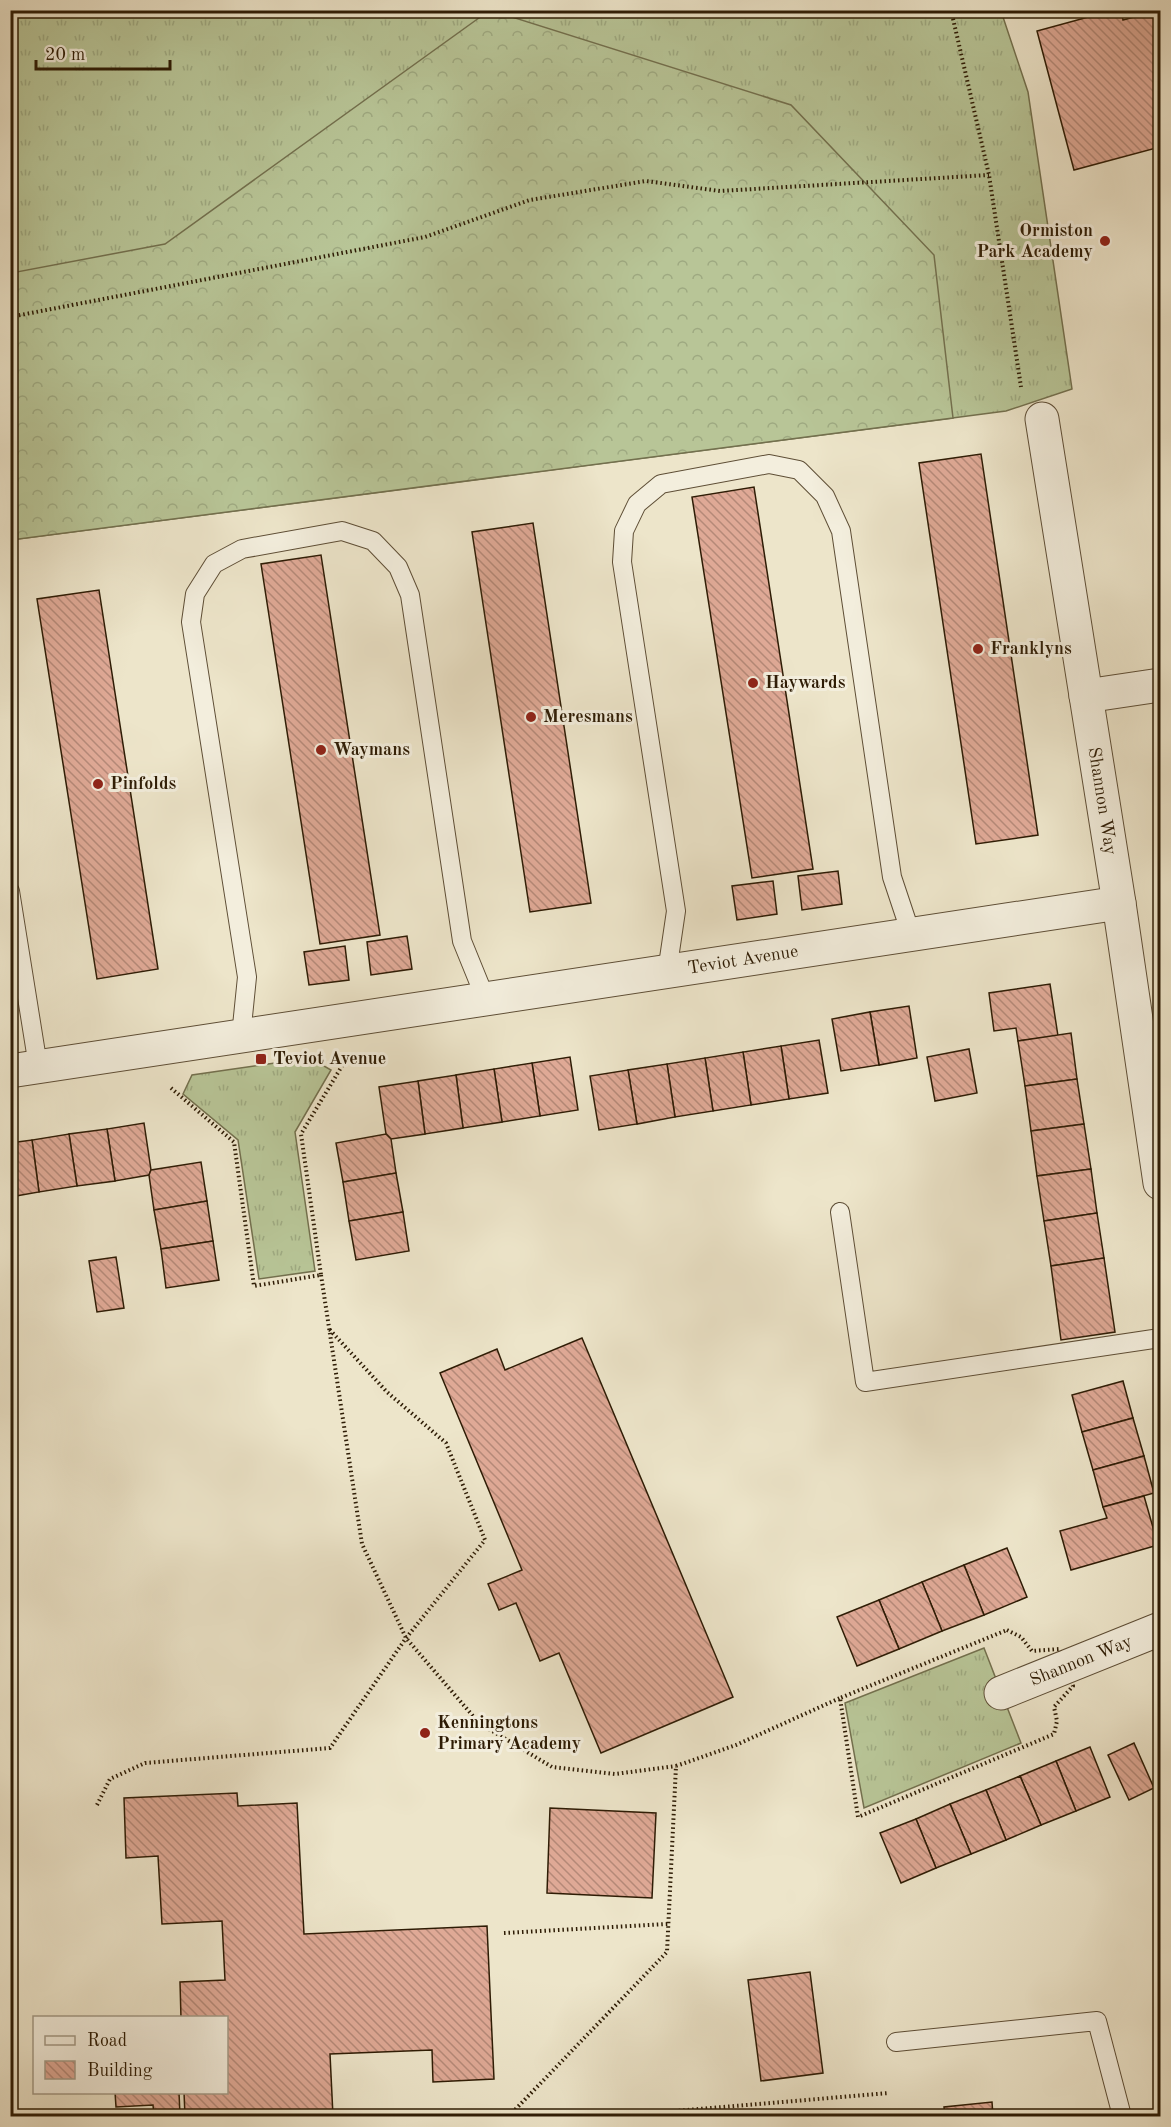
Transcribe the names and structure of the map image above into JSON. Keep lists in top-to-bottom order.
{
  "streets": {
    "street": ["Shannon Way", "Teviot Avenue"]
  },
  "crossings": [
    ["Shannon Way", "Teviot Avenue"]
  ],
  "places": {
    "other": [
      "Ormiston Park Academy",
      "Franklyns",
      "Haywards",
      "Meresmans",
      "Waymans",
      "Pinfolds",
      "Kenningtons Primary Academy"
    ],
    "transit": ["Teviot Avenue"]
  },
  "legend": ["Road", "Building"],
  "scale_bar": "20 m"
}
